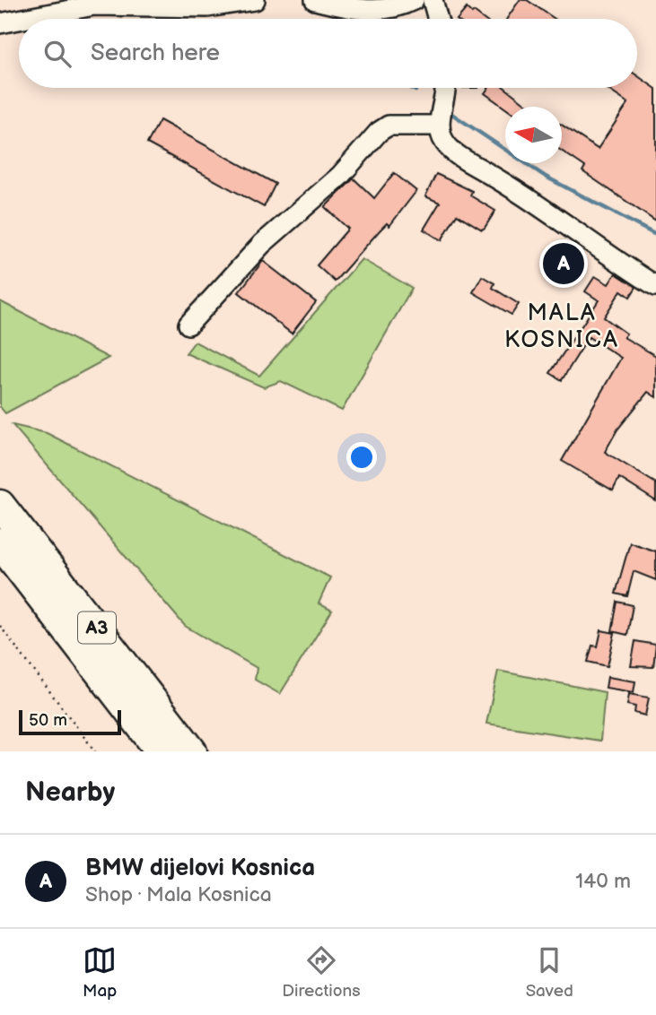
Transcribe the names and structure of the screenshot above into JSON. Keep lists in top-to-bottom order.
{
  "streets": {
    "highway": ["A3"]
  },
  "districts": ["MALA KOSNICA"],
  "scale_bar": "50 m",
  "north": "left",
  "page": {
    "search": "Search here",
    "pins": "A",
    "scale": "50 m",
    "heading": "Nearby",
    "list": [
      {
        "mark": "A",
        "name": "BMW dijelovi Kosnica",
        "note": "Shop · Mala Kosnica",
        "value": "140 m"
      }
    ],
    "nav": ["Map", "Directions", "Saved"]
  }
}
